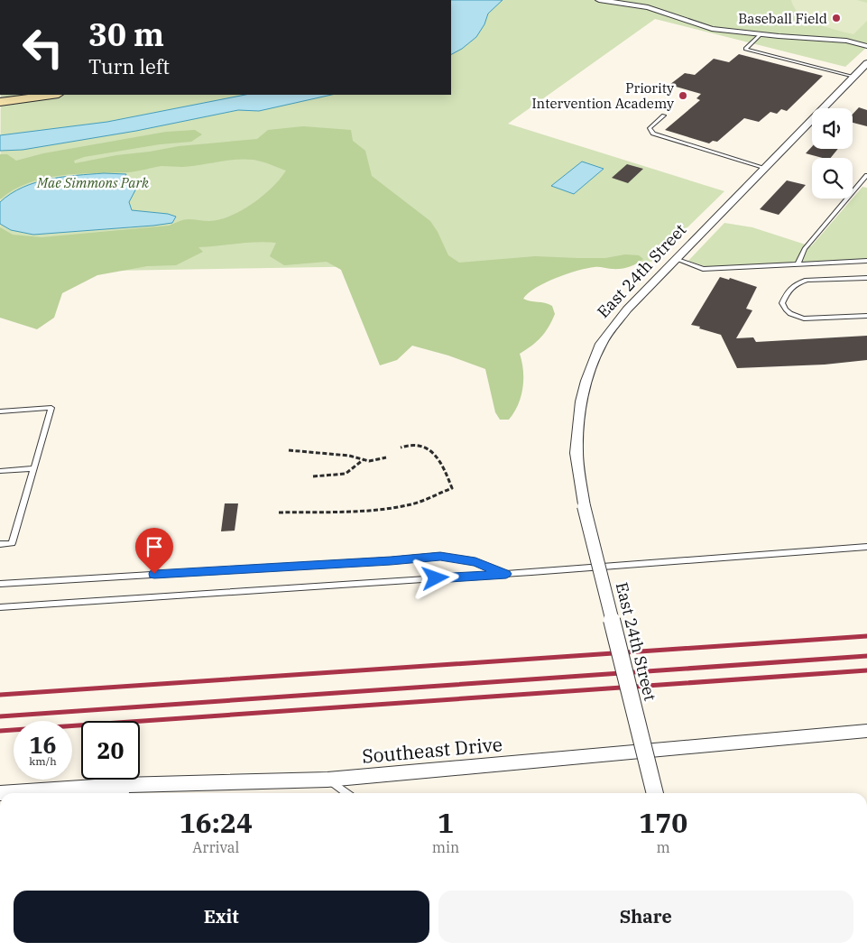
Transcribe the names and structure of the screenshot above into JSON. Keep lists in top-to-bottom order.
{
  "streets": {
    "street": ["East 24th Street", "Southeast Drive"]
  },
  "parks": ["Mae Simmons Park"],
  "places": ["Baseball Field", "Priority Intervention Academy"],
  "page": {
    "turn": ["30 m", "Turn left"],
    "speed": "16 km/h",
    "limit": "20",
    "eta": [
      "16:24",
      "Arrival",
      "1",
      "min",
      "170",
      "m"
    ],
    "buttons": ["Exit", "Share"]
  }
}
